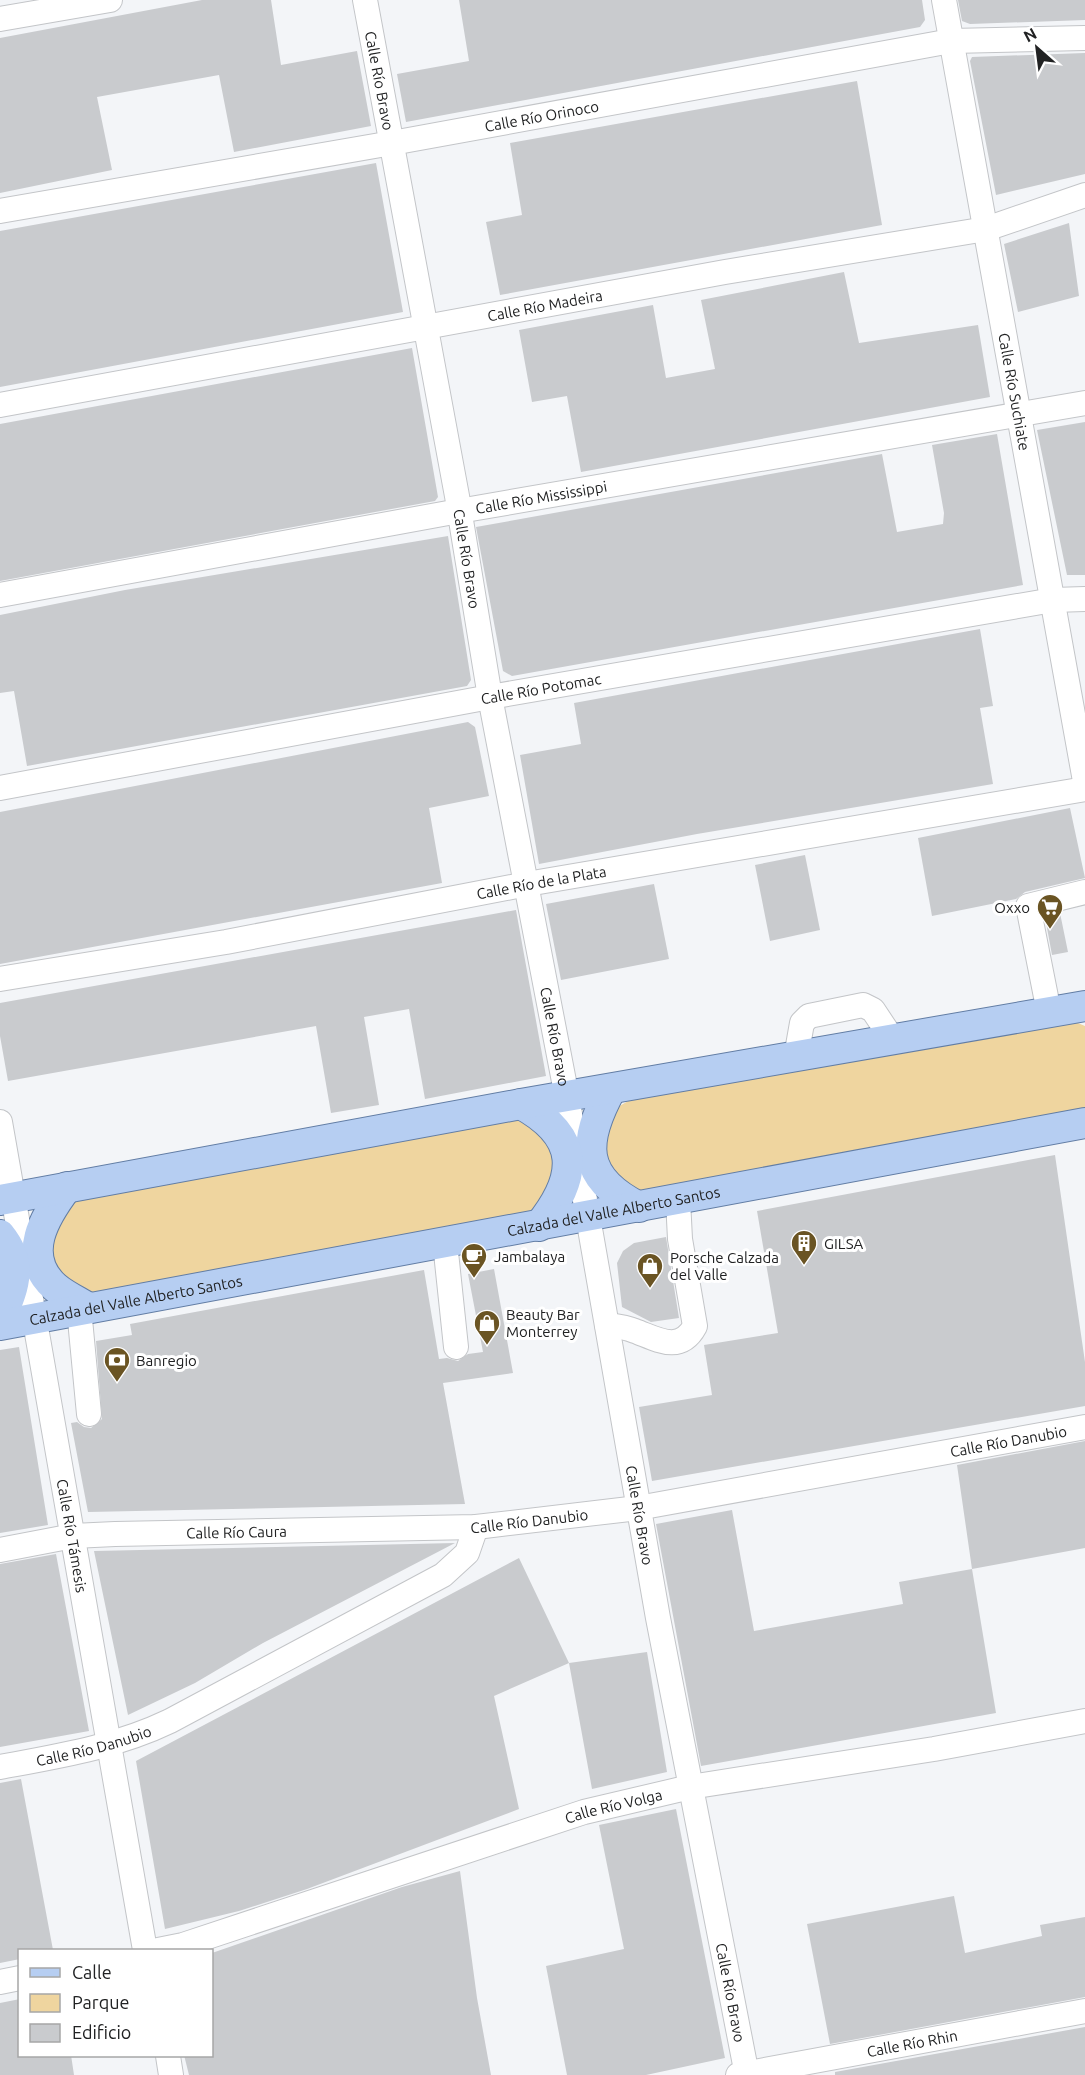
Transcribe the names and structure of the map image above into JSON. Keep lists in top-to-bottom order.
{
  "streets": {
    "main road": ["Calzada del Valle Alberto Santos"],
    "street": [
      "Calle Río Bravo",
      "Calle Río Orinoco",
      "Calle Río Madeira",
      "Calle Río Suchiate",
      "Calle Río Mississippi",
      "Calle Río Potomac",
      "Calle Río de la Plata",
      "Calle Río Danubio",
      "Calle Río Caura",
      "Calle Río Támesis",
      "Calle Río Volga",
      "Calle Río Rhin"
    ]
  },
  "crossings": [
    ["Calle Río Bravo", "Calle Río Orinoco"],
    ["Calle Río Bravo", "Calle Río Madeira"],
    ["Calle Río Bravo", "Calle Río Mississippi"],
    ["Calle Río Bravo", "Calle Río Potomac"],
    ["Calle Río Bravo", "Calle Río de la Plata"],
    ["Calle Río Bravo", "Calzada del Valle Alberto Santos"],
    ["Calle Río Bravo", "Calle Río Danubio"],
    ["Calle Río Bravo", "Calle Río Volga"],
    ["Calle Río Bravo", "Calle Río Rhin"],
    ["Calle Río Orinoco", "Calle Río Suchiate"],
    ["Calle Río Madeira", "Calle Río Suchiate"],
    ["Calle Río Suchiate", "Calle Río Mississippi"],
    ["Calle Río Suchiate", "Calle Río Potomac"],
    ["Calzada del Valle Alberto Santos", "Calle Río Támesis"],
    ["Calle Río Danubio", "Calle Río Caura"],
    ["Calle Río Danubio", "Calle Río Támesis"],
    ["Calle Río Caura", "Calle Río Támesis"]
  ],
  "places": {
    "supermarket": ["Oxxo"],
    "building": ["GILSA"],
    "cafe": ["Jambalaya"],
    "shop": ["Porsche Calzada del Valle", "Beauty Bar Monterrey"],
    "bank": ["Banregio"]
  },
  "legend": ["Calle", "Parque", "Edificio"],
  "north": "top left"
}
